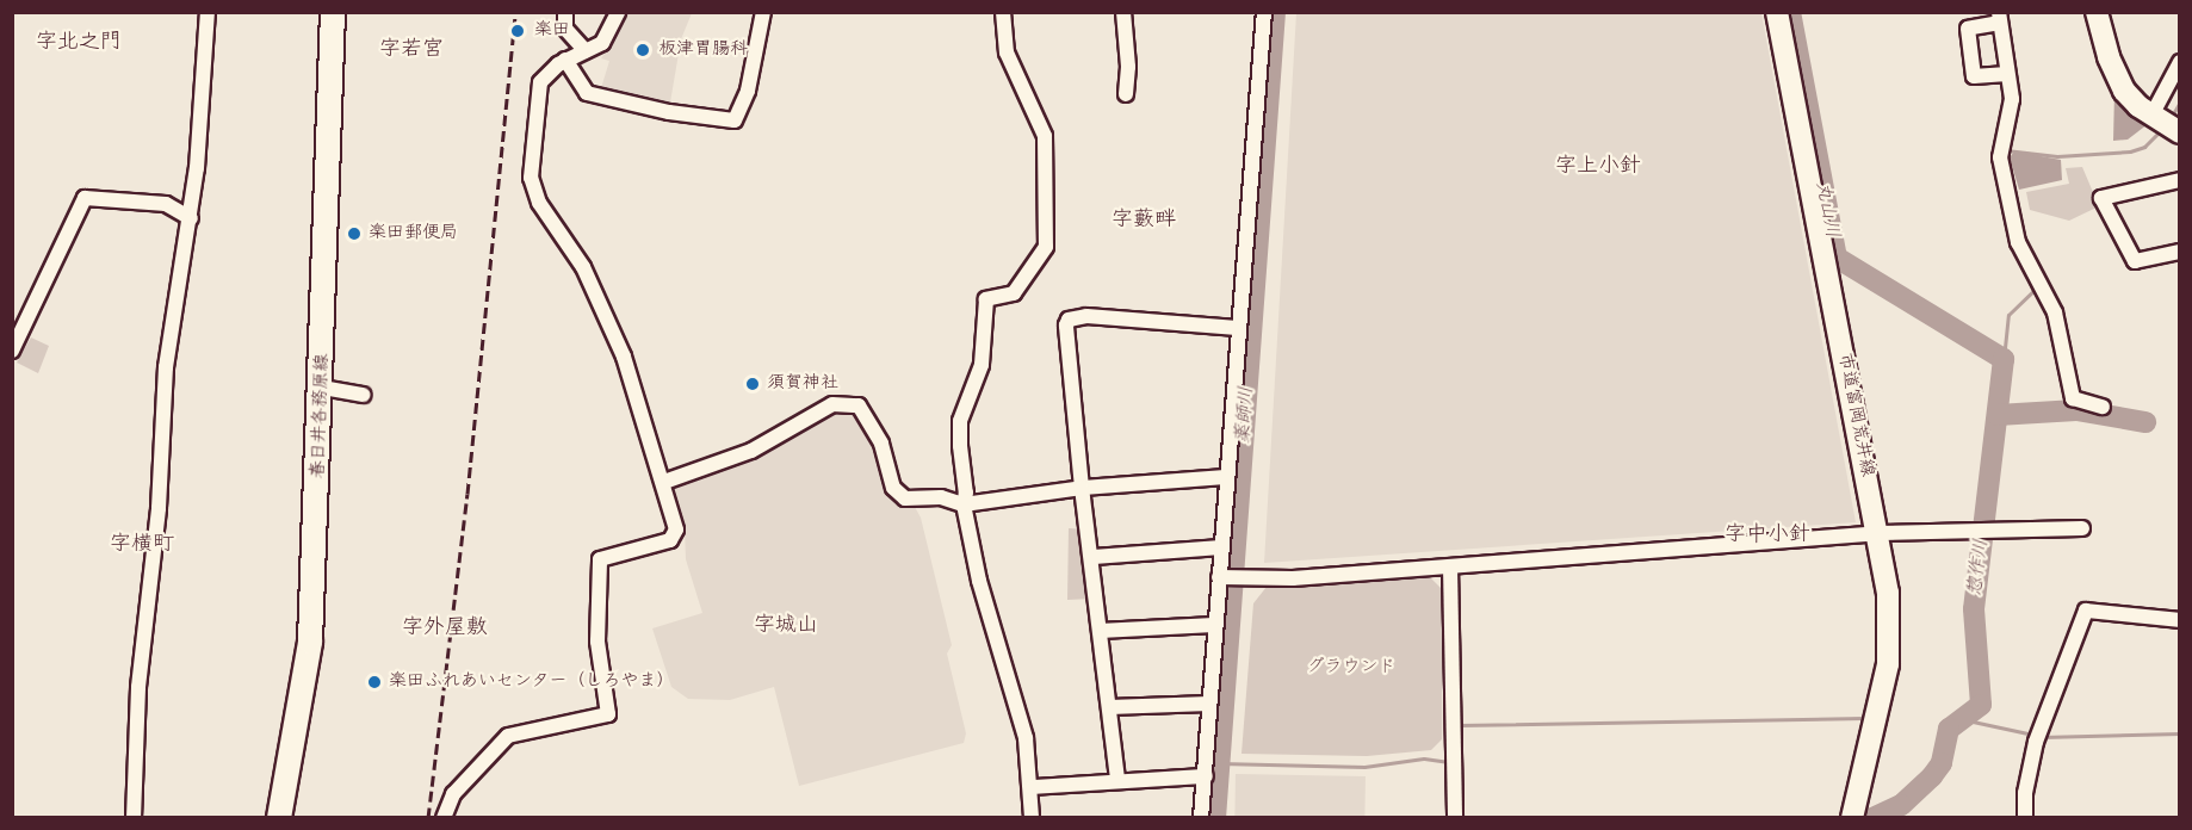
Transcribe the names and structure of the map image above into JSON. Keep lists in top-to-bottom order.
{
  "streets": {
    "main road": ["春日井各務原線"],
    "street": ["市道富岡荒井線"]
  },
  "districts": [
    "字北之門",
    "字若宮",
    "字上小針",
    "字藪畔",
    "字中小針",
    "字横町",
    "字城山",
    "字外屋敷"
  ],
  "water": ["丸山川", "薬師川", "惣作川"],
  "parks": ["グラウンド"],
  "places": [
    "楽田",
    "板津胃腸科",
    "楽田郵便局",
    "須賀神社",
    "楽田ふれあいセンター（しろやま）"
  ]
}
